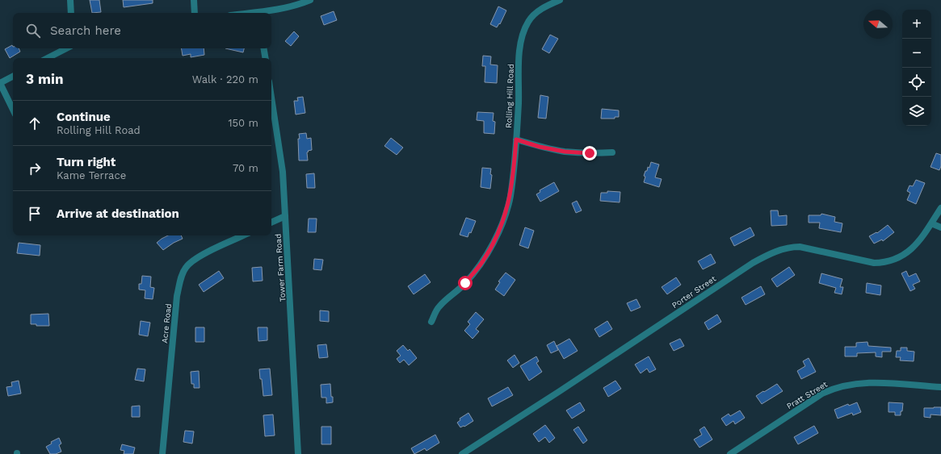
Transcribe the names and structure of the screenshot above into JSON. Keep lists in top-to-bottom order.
{
  "streets": {
    "street": [
      "Rolling Hill Road",
      "Tower Farm Road",
      "Porter Street",
      "Acre Road",
      "Pratt Street"
    ]
  },
  "north": "left",
  "page": {
    "map_buttons": ["+", "−"],
    "search": "Search here",
    "heading": ["3 min", "Walk · 220 m"],
    "list": [
      ["Continue", "Rolling Hill Road", "150 m"],
      ["Turn right", "Kame Terrace", "70 m"],
      "Arrive at destination"
    ]
  }
}
